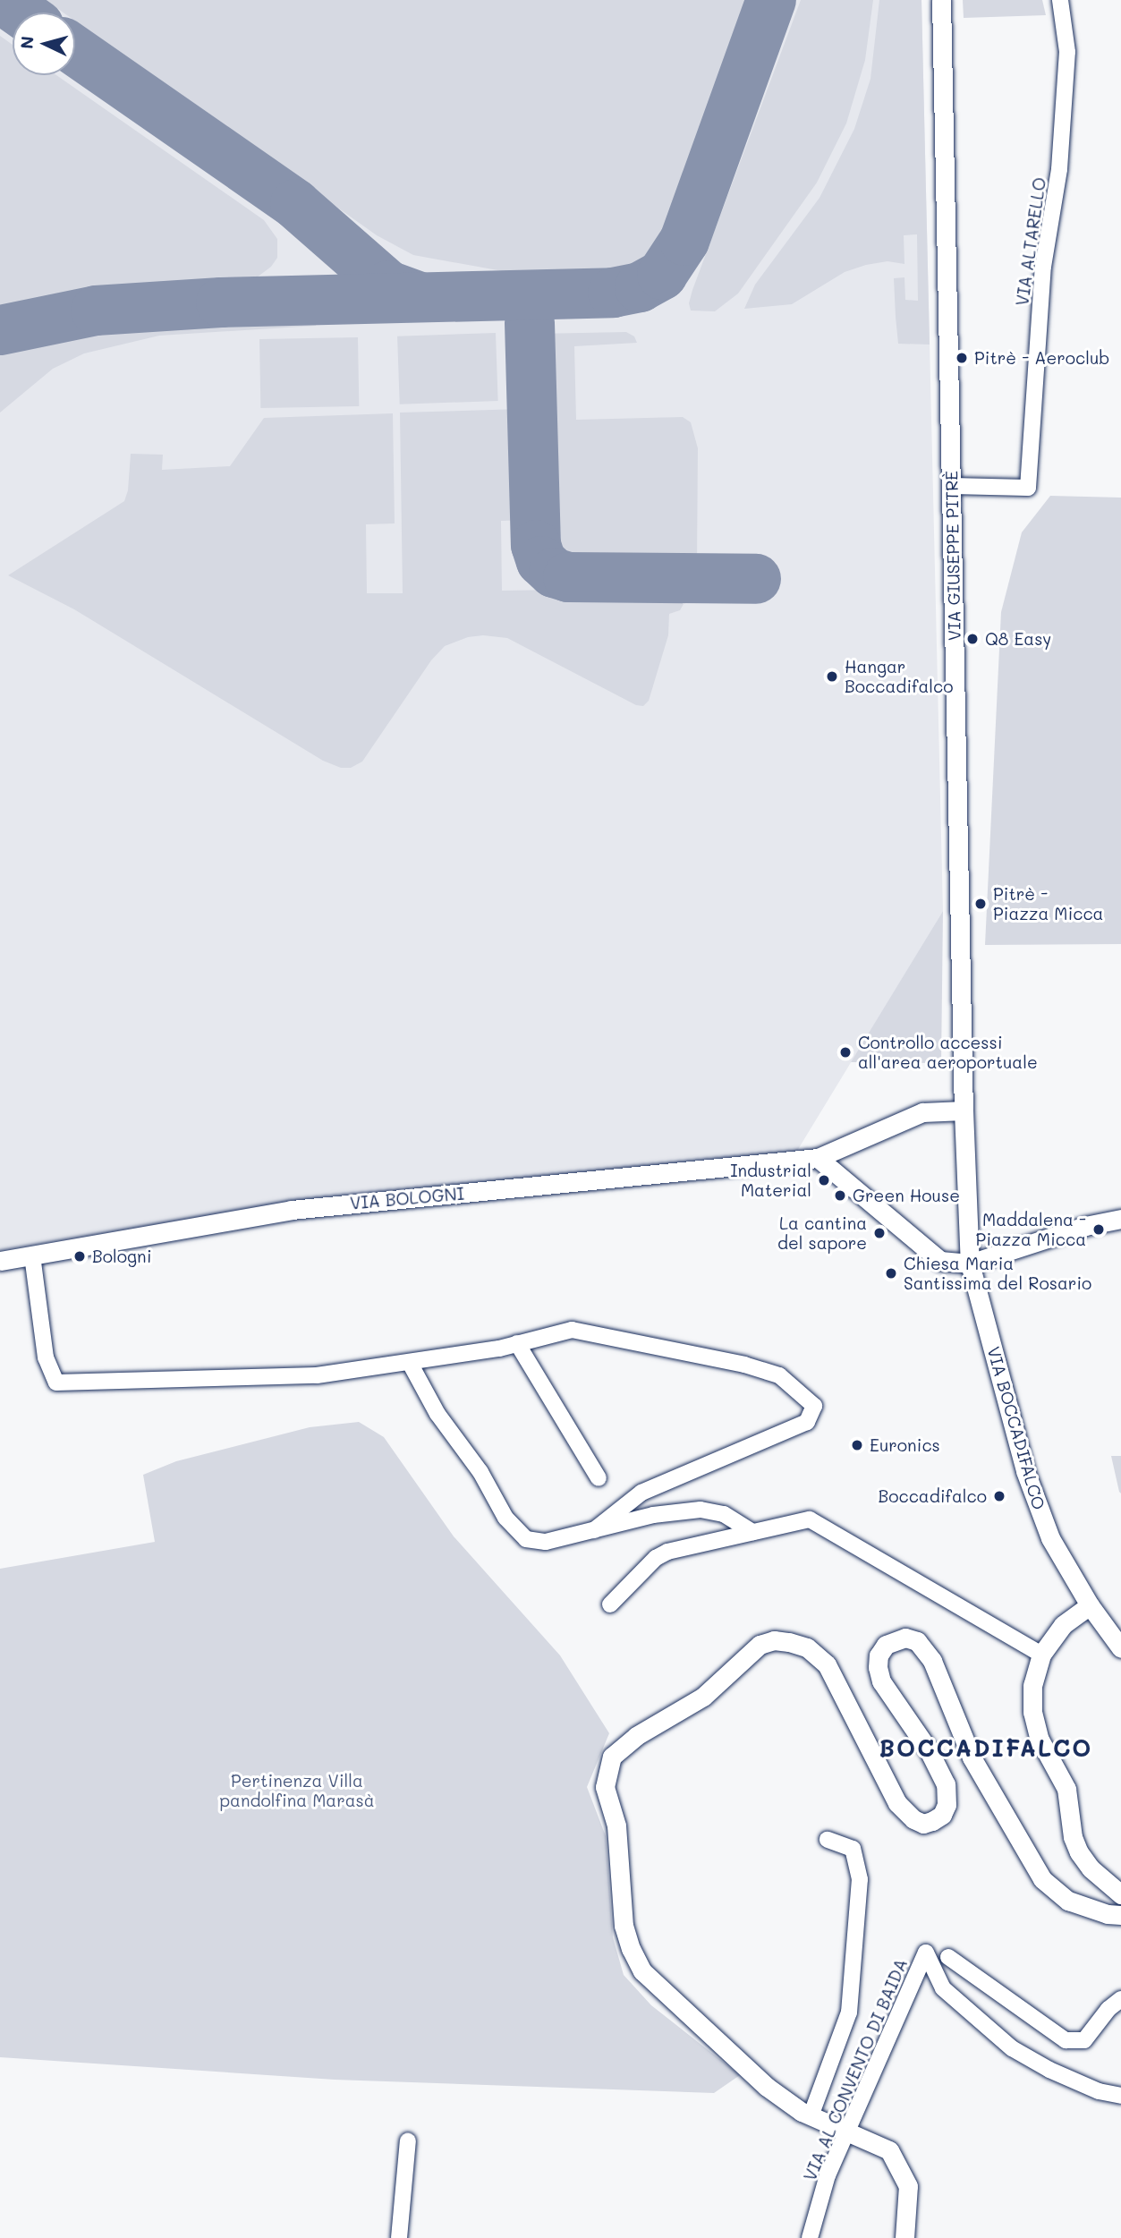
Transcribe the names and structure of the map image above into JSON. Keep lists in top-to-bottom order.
{
  "streets": {
    "street": [
      "VIA ALTARELLO",
      "VIA GIUSEPPE PITRÈ",
      "VIA BOLOGNI",
      "VIA BOCCADIFALCO",
      "VIA AL CONVENTO DI BAIDA"
    ]
  },
  "crossings": [
    ["VIA ALTARELLO", "VIA GIUSEPPE PITRÈ"],
    ["VIA GIUSEPPE PITRÈ", "VIA BOLOGNI"],
    ["VIA GIUSEPPE PITRÈ", "VIA BOCCADIFALCO"]
  ],
  "districts": ["BOCCADIFALCO"],
  "parks": ["Pertinenza Villa pandolfina Marasà"],
  "places": [
    "Pitrè - Aeroclub",
    "Q8 Easy",
    "Hangar Boccadifalco",
    "Pitrè - Piazza Micca",
    "Controllo accessi all'area aeroportuale",
    "Industrial Material",
    "Green House",
    "Maddalena - Piazza Micca",
    "La cantina del sapore",
    "Bologni",
    "Chiesa Maria Santissima del Rosario",
    "Euronics",
    "Boccadifalco"
  ],
  "north": "left"
}
